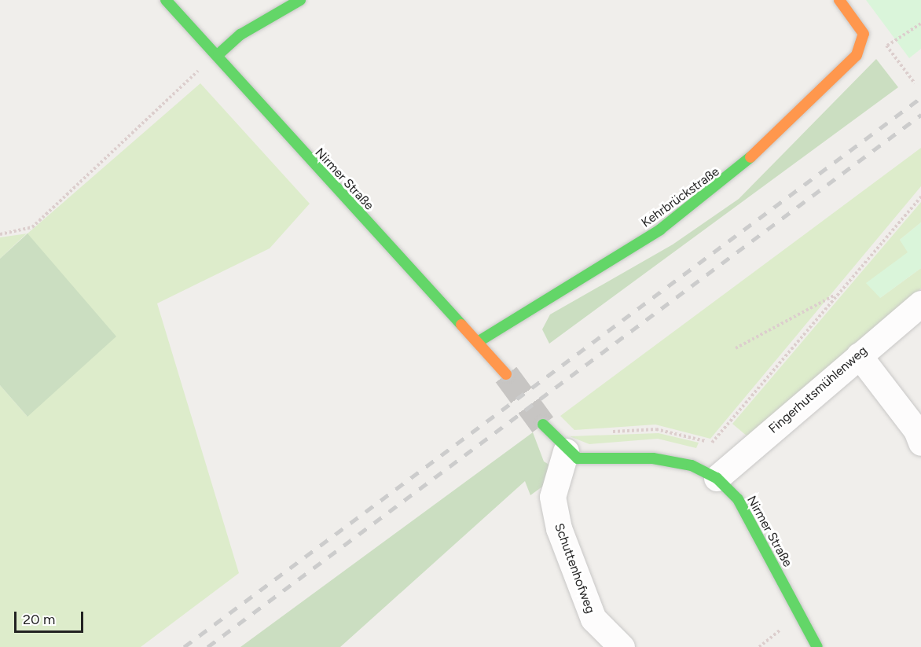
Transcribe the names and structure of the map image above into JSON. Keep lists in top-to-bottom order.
{
  "streets": {
    "street": [
      "Nirmer Straße",
      "Kehrbrückstraße",
      "Fingerhutsmühlenweg",
      "Schuttenhofweg"
    ]
  },
  "crossings": [
    ["Nirmer Straße", "Kehrbrückstraße"],
    ["Nirmer Straße", "Fingerhutsmühlenweg"],
    ["Nirmer Straße", "Schuttenhofweg"]
  ],
  "scale_bar": "20 m"
}
